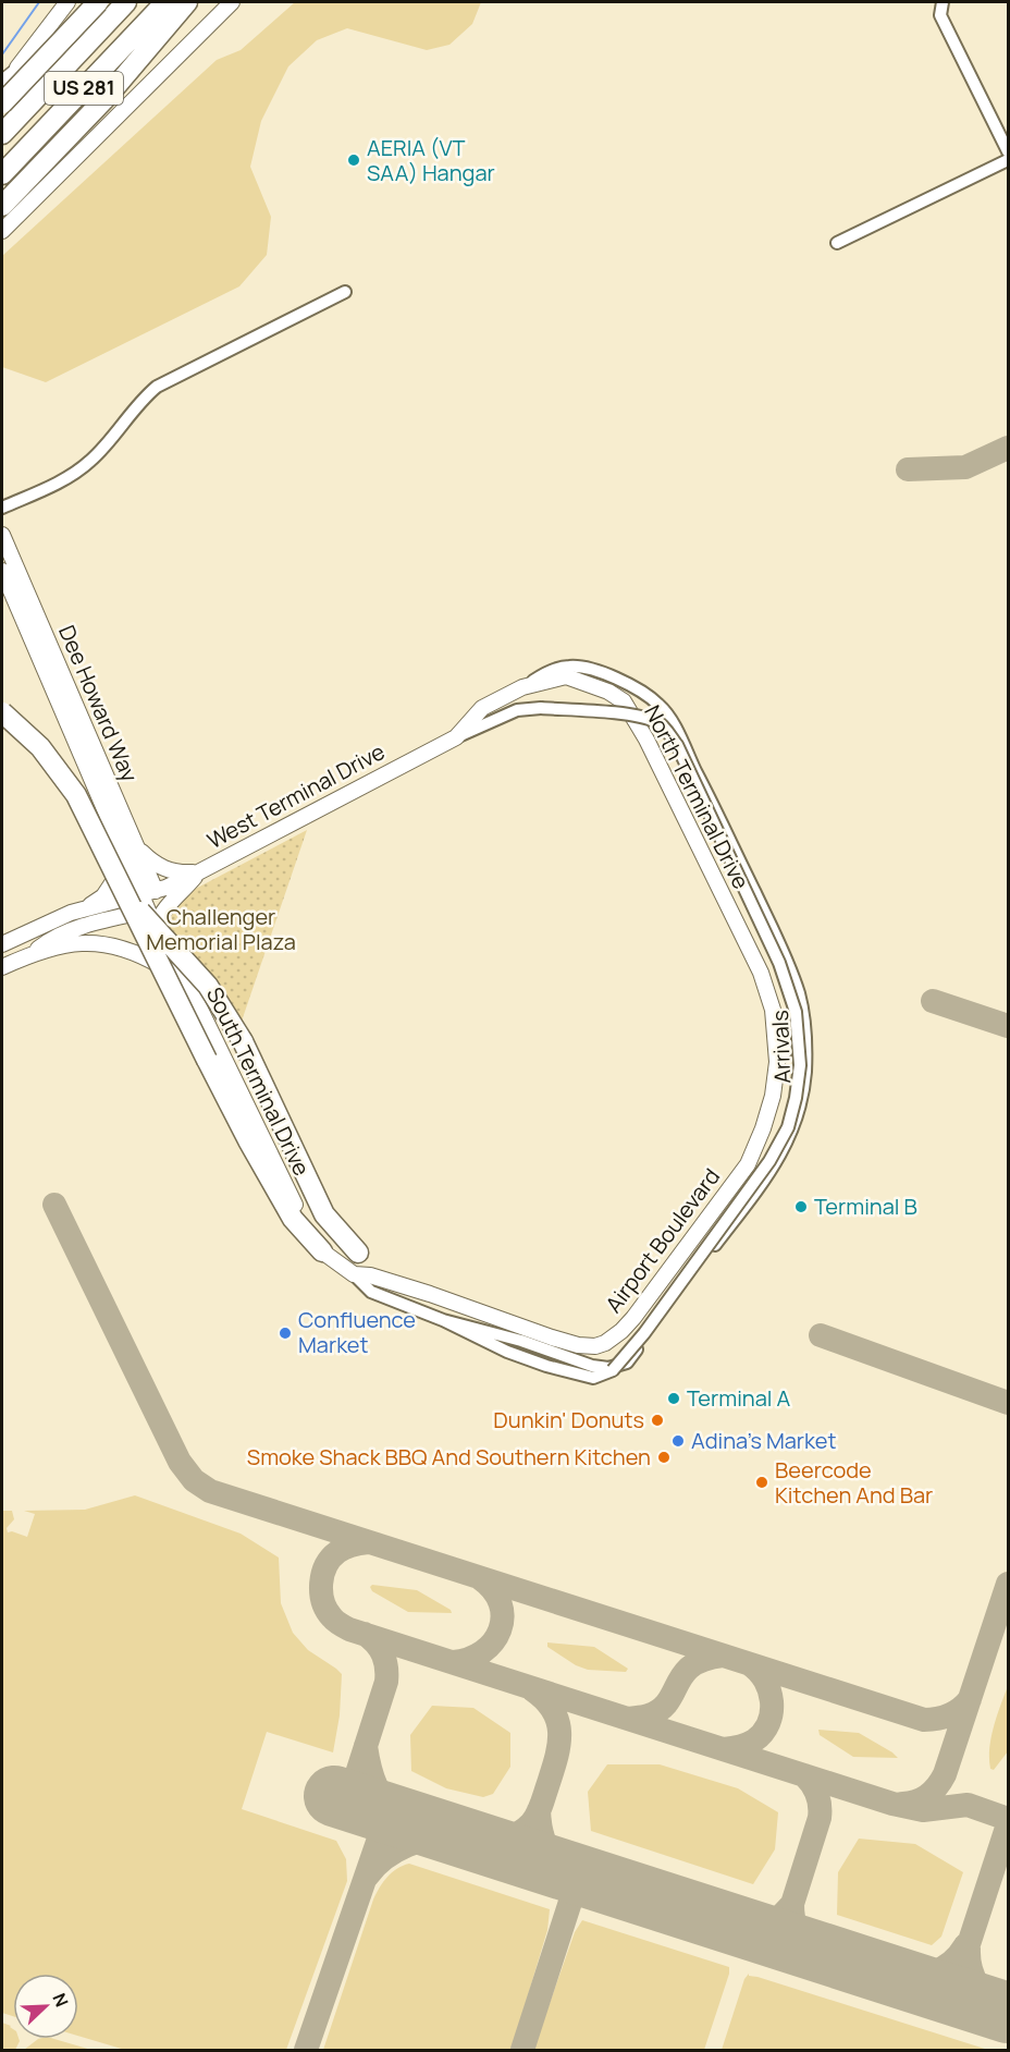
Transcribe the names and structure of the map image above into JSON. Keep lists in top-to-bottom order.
{
  "streets": {
    "highway": ["US 281"],
    "main road": [
      "Dee Howard Way",
      "West Terminal Drive",
      "North Terminal Drive",
      "South Terminal Drive",
      "Airport Boulevard"
    ],
    "street": ["Arrivals"]
  },
  "crossings": [
    ["Dee Howard Way", "West Terminal Drive"],
    ["Dee Howard Way", "South Terminal Drive"],
    ["West Terminal Drive", "North Terminal Drive"],
    ["North Terminal Drive", "Arrivals"],
    ["North Terminal Drive", "Airport Boulevard"],
    ["South Terminal Drive", "Airport Boulevard"]
  ],
  "parks": ["Challenger Memorial Plaza"],
  "places": [
    "AERIA (VT SAA) Hangar",
    "Terminal B",
    "Confluence Market",
    "Terminal A",
    "Dunkin' Donuts",
    "Adina’s Market",
    "Smoke Shack BBQ And Southern Kitchen",
    "Beercode Kitchen And Bar"
  ],
  "north": "top right"
}
